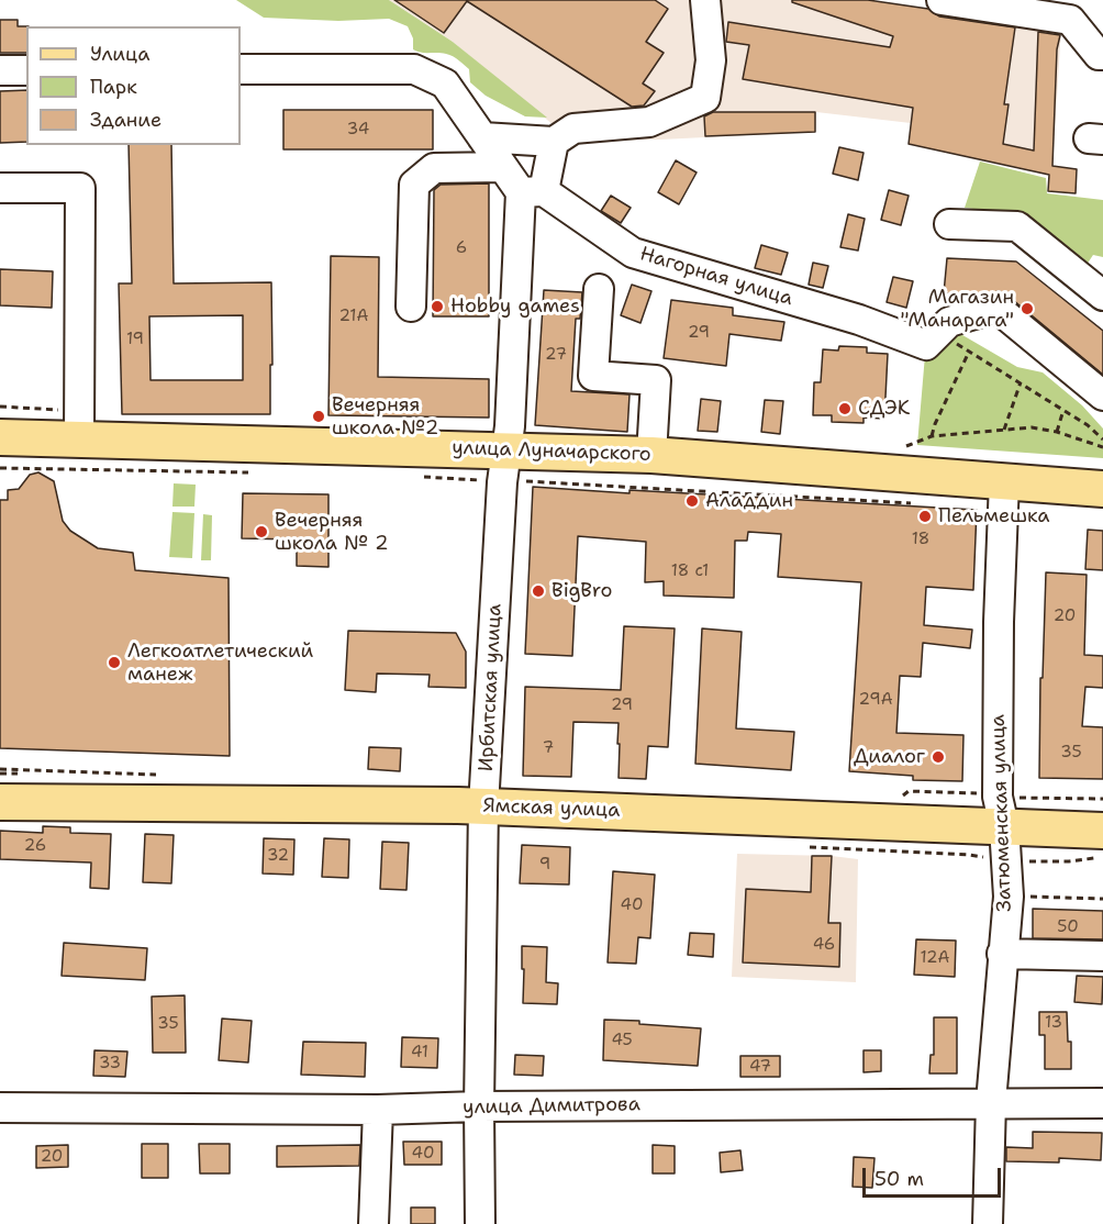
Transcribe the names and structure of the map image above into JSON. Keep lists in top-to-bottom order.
{
  "streets": {
    "main road": ["улица Луначарского", "Ямская улица"],
    "street": [
      "Нагорная улица",
      "Ирбитская улица",
      "Затюменская улица",
      "улица Димитрова"
    ]
  },
  "crossings": [
    ["Нагорная улица", "Ирбитская улица"],
    ["улица Луначарского", "Ирбитская улица"],
    ["улица Луначарского", "Затюменская улица"],
    ["Ирбитская улица", "Ямская улица"],
    ["Ирбитская улица", "улица Димитрова"],
    ["Ямская улица", "Затюменская улица"],
    ["Затюменская улица", "улица Димитрова"]
  ],
  "places": [
    "Hobby games",
    "Магазин \"Манарага\"",
    "СДЭК",
    "Вечерняя школа №2",
    "Аладдин",
    "Пельмешка",
    "Вечерняя школа № 2",
    "BigBro",
    "Легкоатлетический манеж",
    "Диалог"
  ],
  "house_numbers": [
    "34",
    "6",
    "21А",
    "29",
    "19",
    "27",
    "18",
    "18 c1",
    "20",
    "29А",
    "29",
    "7",
    "35",
    "26",
    "32",
    "9",
    "40",
    "50",
    "46",
    "12А",
    "13",
    "35",
    "45",
    "41",
    "33",
    "47",
    "40",
    "20"
  ],
  "legend": ["Улица", "Парк", "Здание"],
  "scale_bar": "50 m"
}
